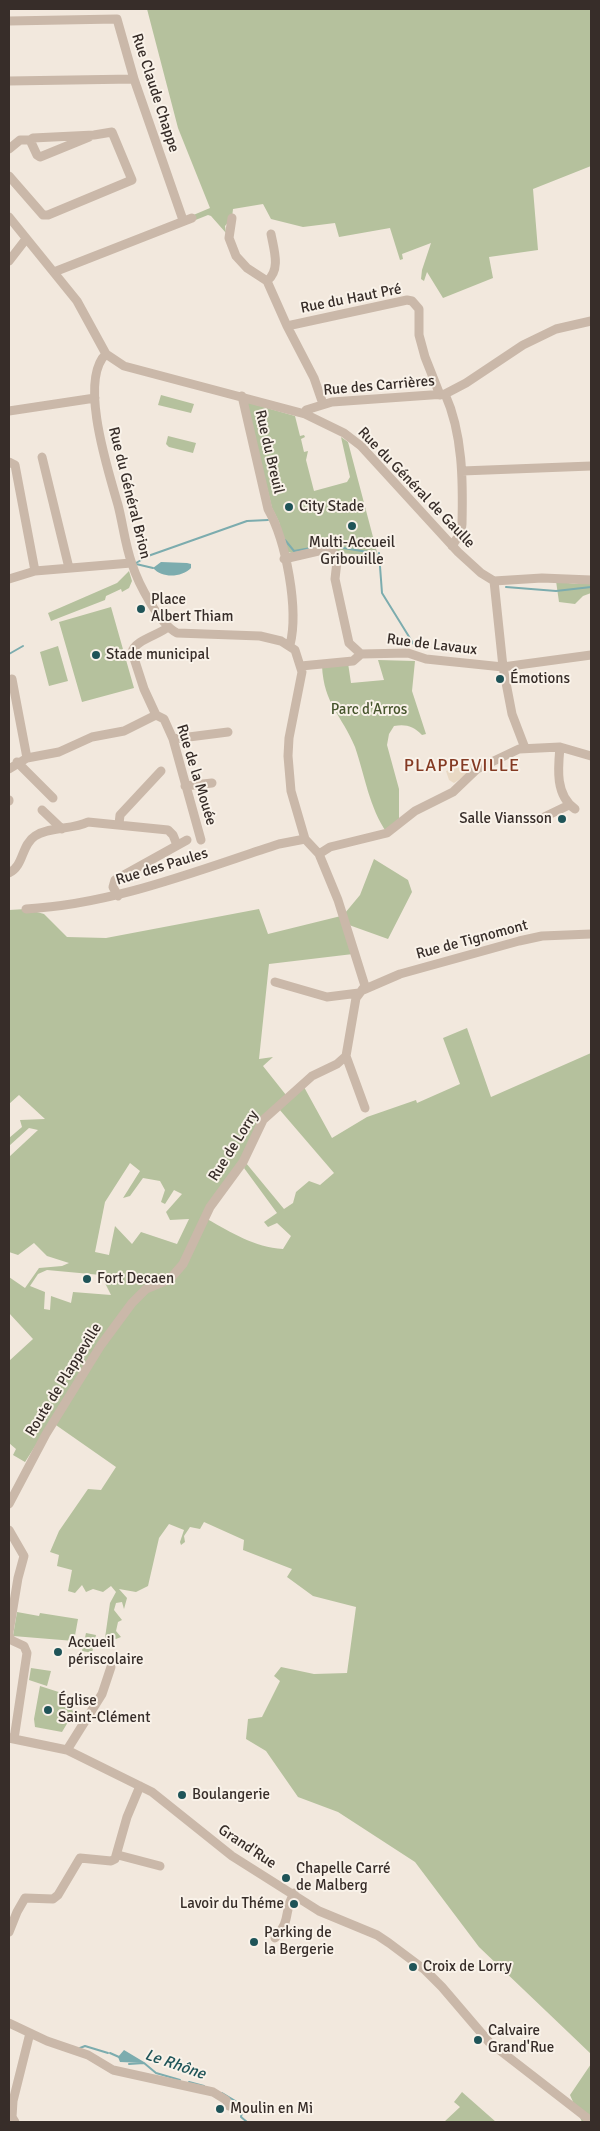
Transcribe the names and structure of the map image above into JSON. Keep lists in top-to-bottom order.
{
  "streets": {
    "street": [
      "Rue Claude Chappe",
      "Rue du Haut Pré",
      "Rue des Carrières",
      "Rue du Breuil",
      "Rue du Général de Gaulle",
      "Rue du Général Brion",
      "Rue de Lavaux",
      "Rue de la Mouée",
      "Rue des Paules",
      "Rue de Tignomont",
      "Rue de Lorry",
      "Route de Plappeville",
      "Grand'Rue"
    ]
  },
  "crossings": [
    ["Rue du Haut Pré", "Rue des Carrières"],
    ["Rue du Haut Pré", "Rue du Général de Gaulle"],
    ["Rue des Carrières", "Rue du Général de Gaulle"],
    ["Rue du Breuil", "Rue du Général de Gaulle"],
    ["Rue du Général de Gaulle", "Rue du Général Brion"],
    ["Rue du Général Brion", "Rue de la Mouée"],
    ["Rue de Lorry", "Route de Plappeville"]
  ],
  "districts": ["PLAPPEVILLE"],
  "water": ["Le Rhône"],
  "parks": ["Parc d'Arros"],
  "places": [
    "City Stade",
    "Multi-Accueil Gribouille",
    "Place Albert Thiam",
    "Stade municipal",
    "Émotions",
    "Salle Viansson",
    "Fort Decaen",
    "Accueil périscolaire",
    "Église Saint-Clément",
    "Boulangerie",
    "Chapelle Carré de Malberg",
    "Lavoir du Théme",
    "Parking de la Bergerie",
    "Croix de Lorry",
    "Calvaire Grand'Rue",
    "Moulin en Mi"
  ]
}
